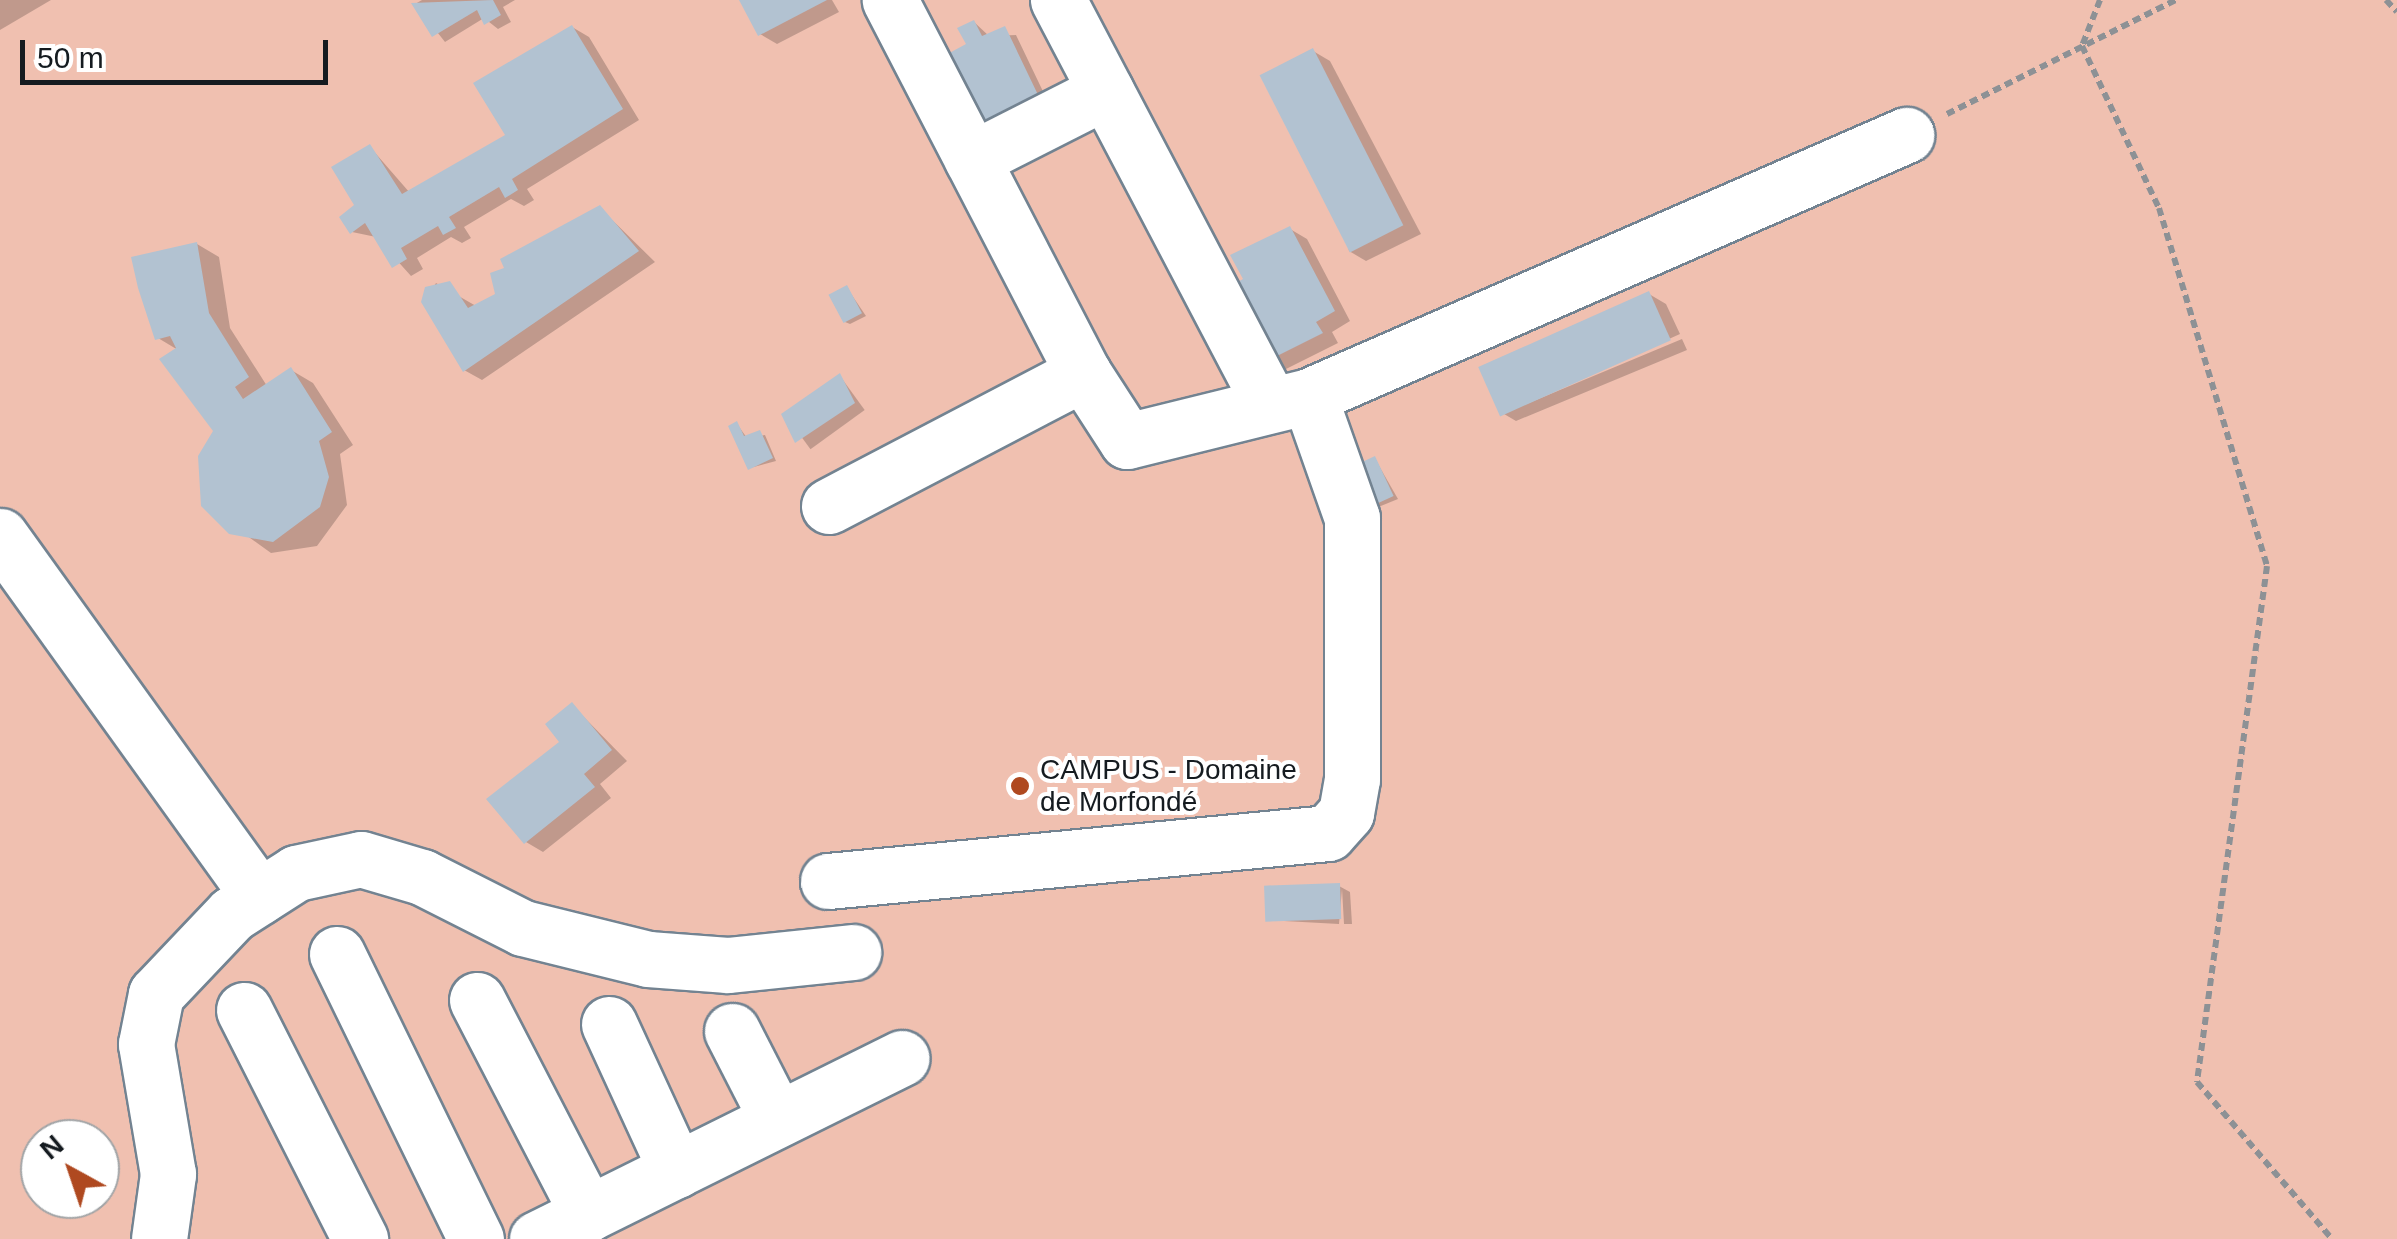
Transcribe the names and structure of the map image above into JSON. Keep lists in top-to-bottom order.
{
  "places": ["CAMPUS - Domaine de Morfondé"],
  "scale_bar": "50 m",
  "north": "top left"
}
